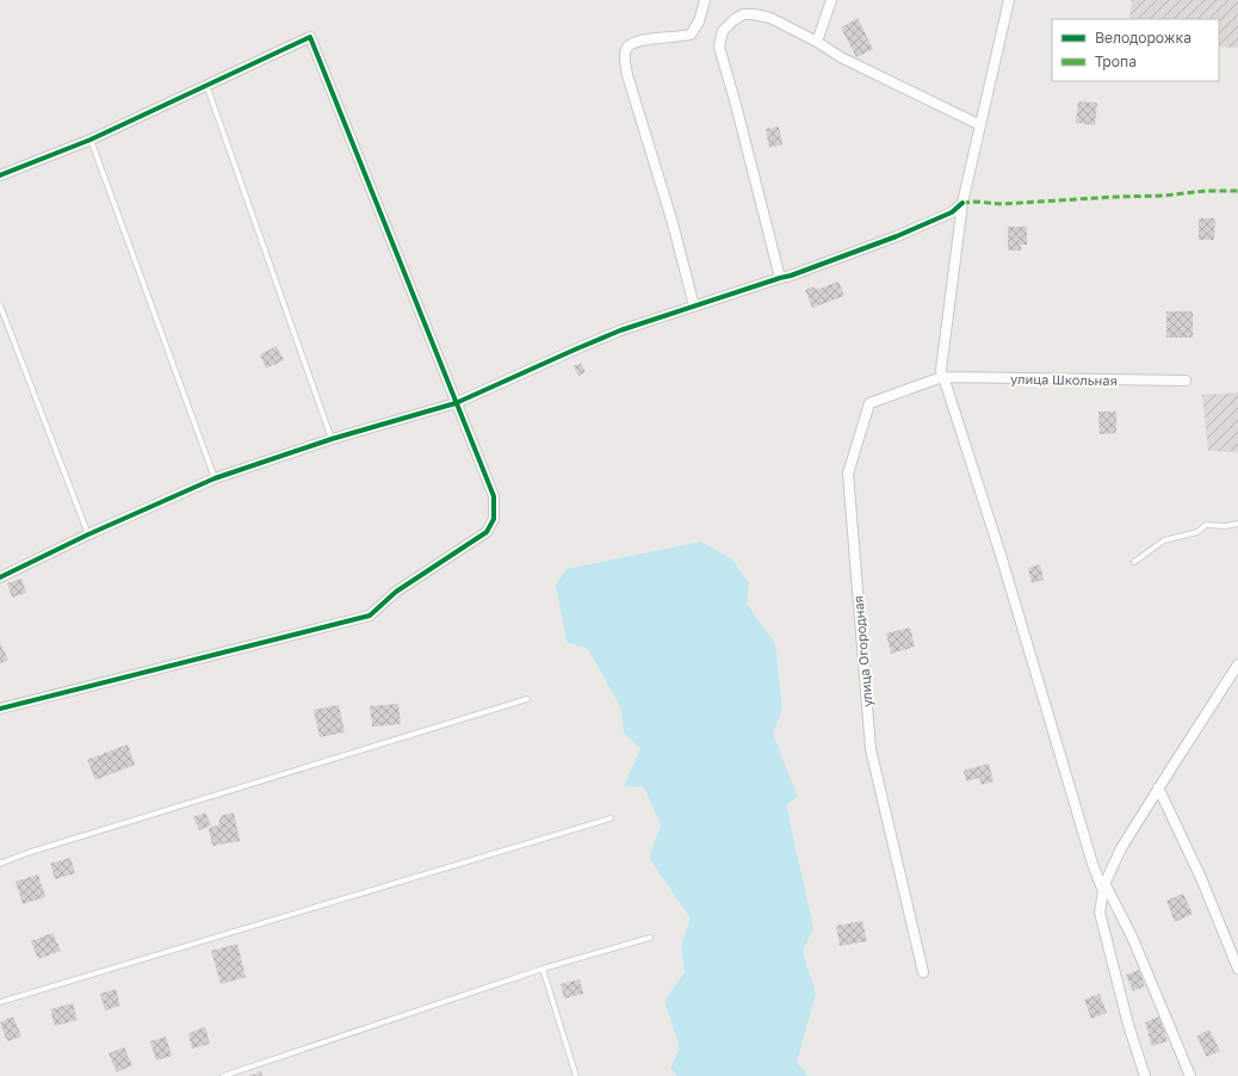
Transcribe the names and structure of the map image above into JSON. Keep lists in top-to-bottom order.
{
  "streets": {
    "street": ["улица Школьная", "улица Огородная"]
  },
  "crossings": [
    ["улица Школьная", "улица Огородная"]
  ],
  "legend": ["Велодорожка", "Тропа"]
}
